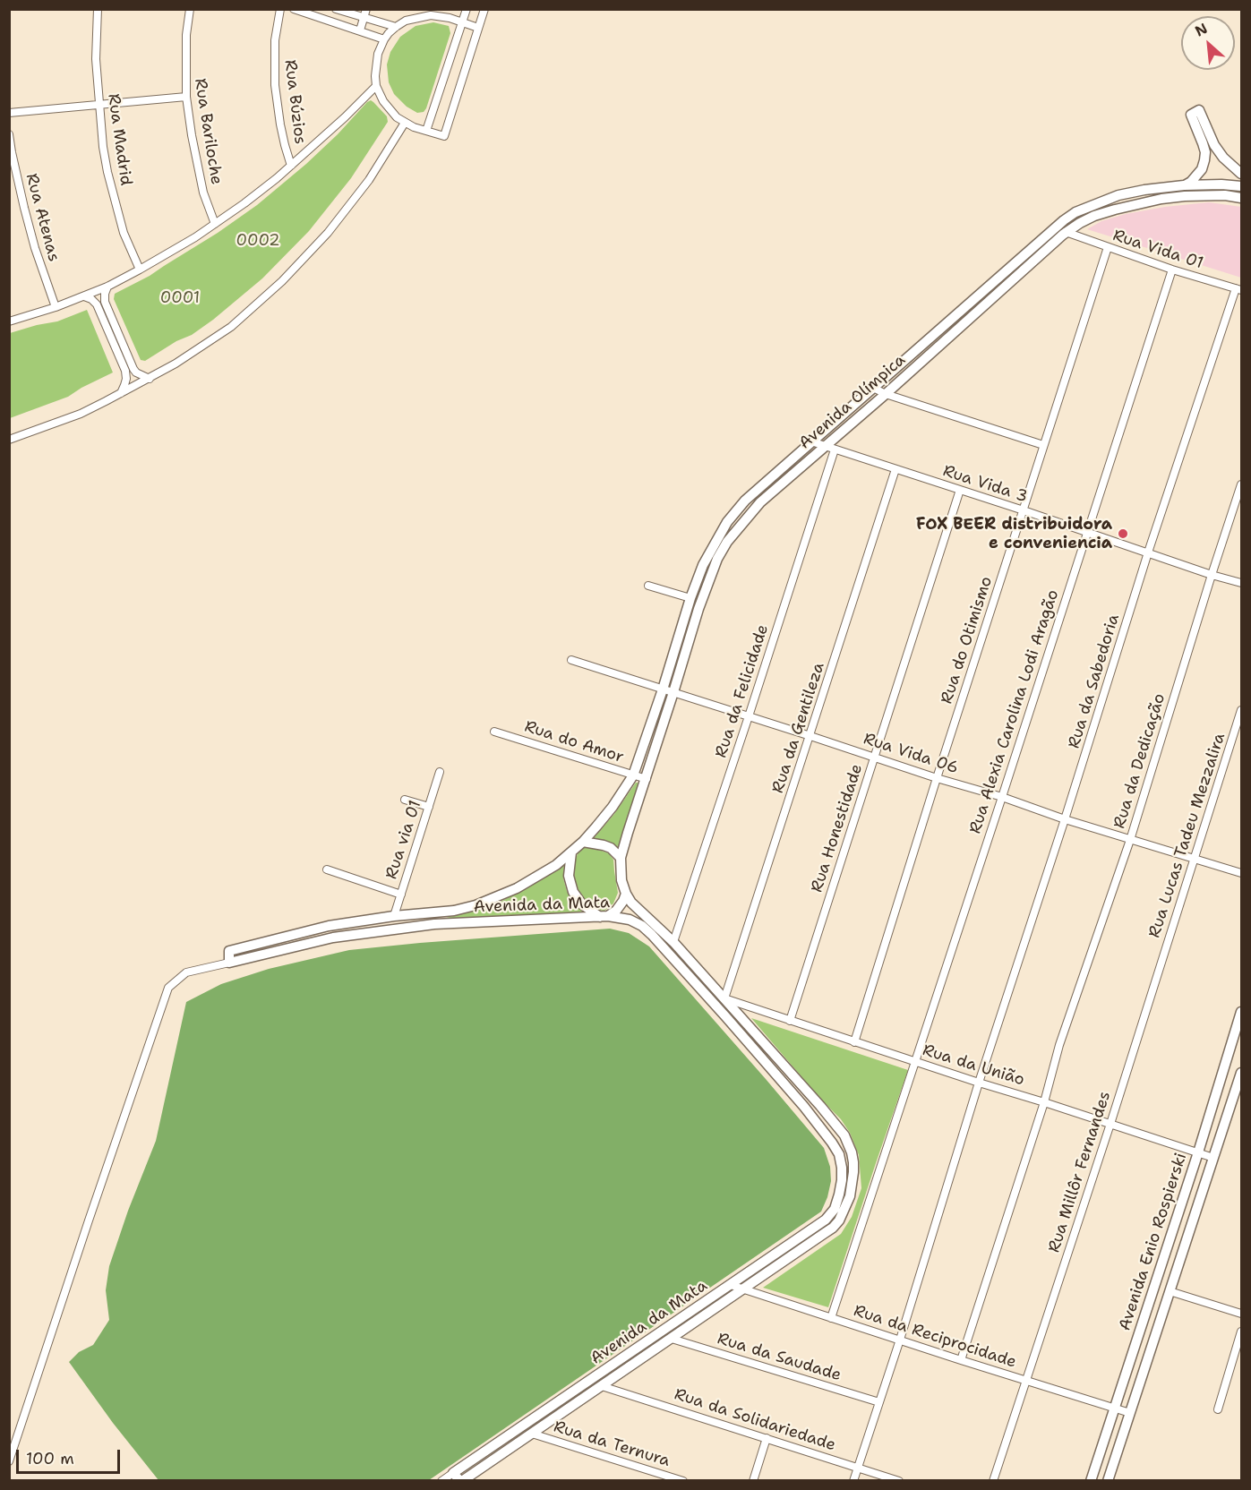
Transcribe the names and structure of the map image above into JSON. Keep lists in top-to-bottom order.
{
  "streets": {
    "street": [
      "Rua Búzios",
      "Rua Bariloche",
      "Rua Madrid",
      "Rua Atenas",
      "Rua Vida 01",
      "Avenida Olímpica",
      "Rua Vida 3",
      "Rua do Otimismo",
      "Rua da Sabedoria",
      "Rua da Felicidade",
      "Rua Alexia Carolina Lodi Aragão",
      "Rua da Gentileza",
      "Rua do Amor",
      "Rua Vida 06",
      "Rua da Dedicação",
      "Rua Honestidade",
      "Rua Lucas Tadeu Mezzalira",
      "Rua via 01",
      "Avenida da Mata",
      "Rua da União",
      "Rua Millôr Fernandes",
      "Avenida Enio Rospierski",
      "Rua da Reciprocidade",
      "Rua da Saudade",
      "Rua da Solidariedade",
      "Rua da Ternura"
    ]
  },
  "crossings": [
    ["Rua Vida 01", "Avenida Olímpica"],
    ["Rua Vida 01", "Rua do Otimismo"],
    ["Rua Vida 01", "Rua da Sabedoria"],
    ["Rua Vida 01", "Rua Alexia Carolina Lodi Aragão"],
    ["Avenida Olímpica", "Rua Vida 3"],
    ["Avenida Olímpica", "Rua do Amor"],
    ["Avenida Olímpica", "Rua Vida 06"],
    ["Avenida Olímpica", "Avenida da Mata"],
    ["Rua Vida 3", "Rua do Otimismo"],
    ["Rua Vida 3", "Rua da Sabedoria"],
    ["Rua Vida 3", "Rua da Felicidade"],
    ["Rua Vida 3", "Rua Alexia Carolina Lodi Aragão"],
    ["Rua Vida 3", "Rua da Gentileza"],
    ["Rua Vida 3", "Rua da Dedicação"],
    ["Rua Vida 3", "Rua Honestidade"],
    ["Rua do Otimismo", "Rua Vida 06"],
    ["Rua do Otimismo", "Rua da União"],
    ["Rua da Sabedoria", "Rua Vida 06"],
    ["Rua da Sabedoria", "Rua da União"],
    ["Rua da Sabedoria", "Rua da Reciprocidade"],
    ["Rua da Sabedoria", "Rua da Saudade"],
    ["Rua da Sabedoria", "Rua da Solidariedade"],
    ["Rua da Felicidade", "Rua Vida 06"],
    ["Rua da Felicidade", "Avenida da Mata"],
    ["Rua Alexia Carolina Lodi Aragão", "Rua Vida 06"],
    ["Rua Alexia Carolina Lodi Aragão", "Rua da União"],
    ["Rua Alexia Carolina Lodi Aragão", "Rua da Reciprocidade"],
    ["Rua da Gentileza", "Rua Vida 06"],
    ["Rua da Gentileza", "Avenida da Mata"],
    ["Rua da Gentileza", "Rua da União"],
    ["Rua Vida 06", "Rua da Dedicação"],
    ["Rua Vida 06", "Rua Honestidade"],
    ["Rua Vida 06", "Rua Lucas Tadeu Mezzalira"],
    ["Rua da Dedicação", "Rua da União"],
    ["Rua da Dedicação", "Rua da Reciprocidade"],
    ["Rua Honestidade", "Rua da União"],
    ["Rua Lucas Tadeu Mezzalira", "Rua Millôr Fernandes"],
    ["Rua via 01", "Avenida da Mata"],
    ["Avenida da Mata", "Rua da União"],
    ["Avenida da Mata", "Rua da Reciprocidade"],
    ["Avenida da Mata", "Rua da Saudade"],
    ["Avenida da Mata", "Rua da Solidariedade"],
    ["Avenida da Mata", "Rua da Ternura"],
    ["Rua da União", "Rua Millôr Fernandes"],
    ["Rua da União", "Avenida Enio Rospierski"],
    ["Rua Millôr Fernandes", "Rua da Reciprocidade"],
    ["Avenida Enio Rospierski", "Rua da Reciprocidade"]
  ],
  "parks": ["0002", "0001"],
  "places": ["FOX BEER distribuidora e conveniencia"],
  "scale_bar": "100 m",
  "north": "top left"
}
